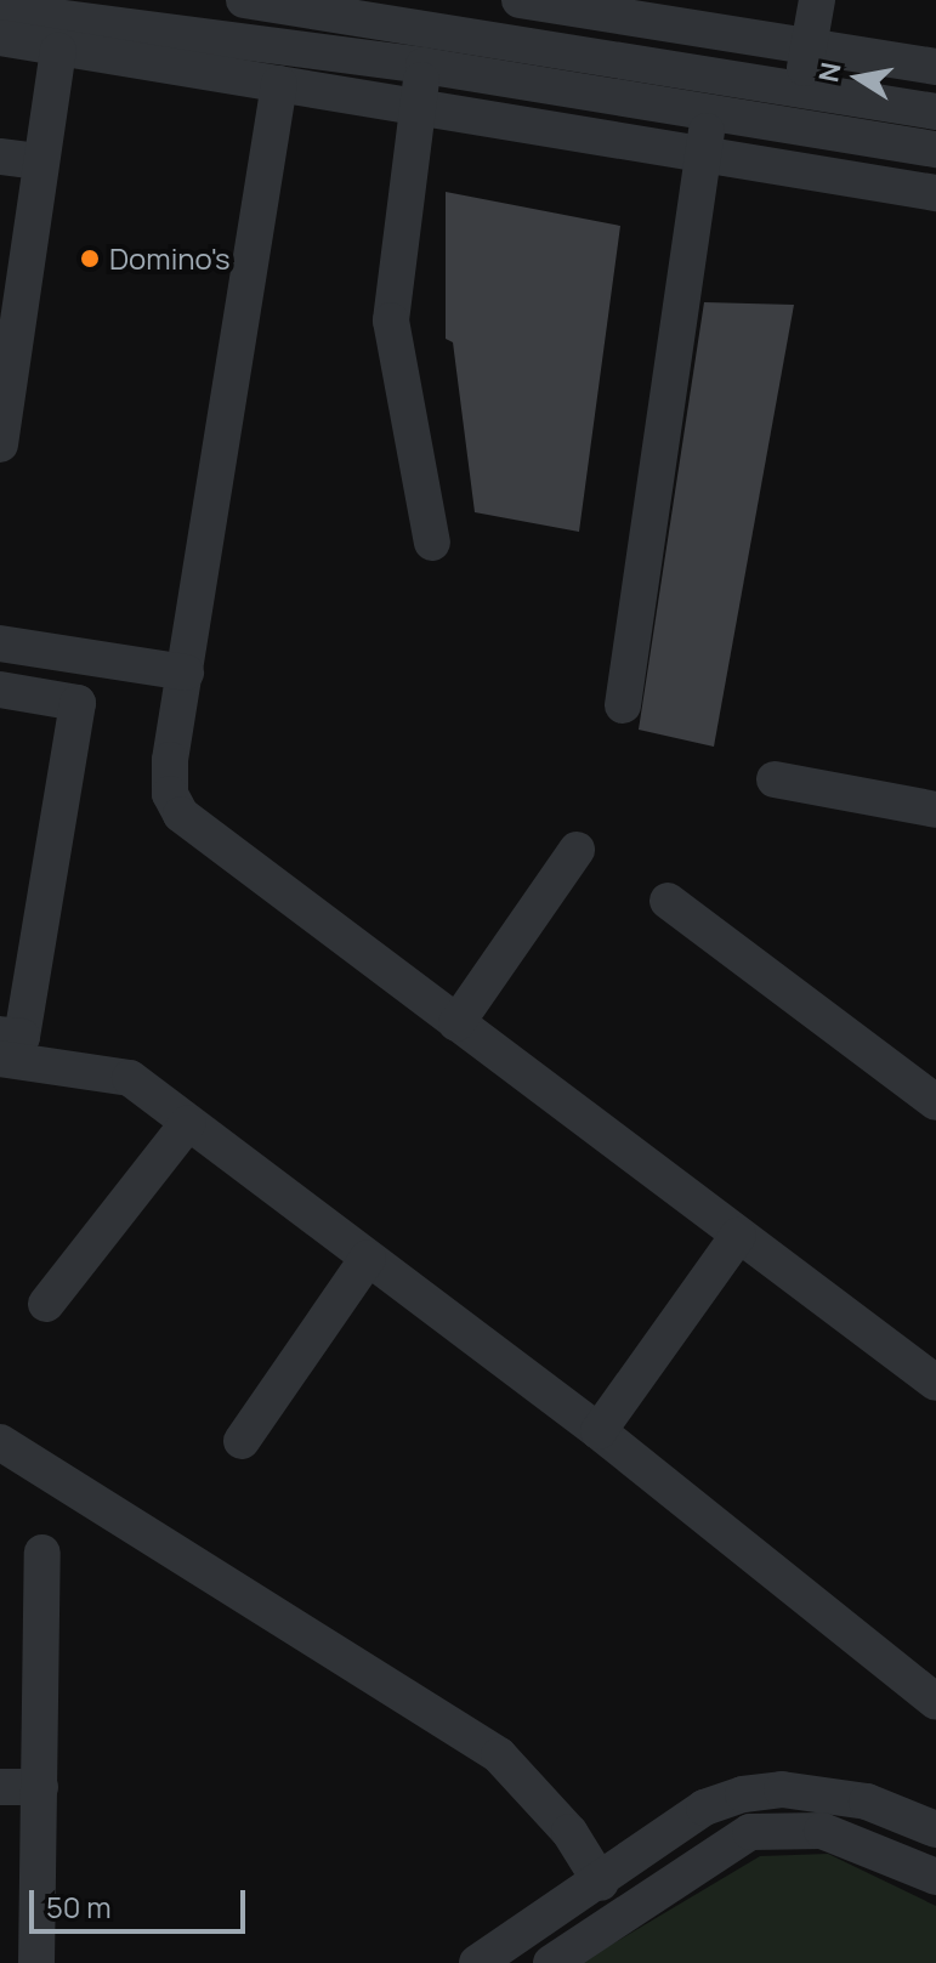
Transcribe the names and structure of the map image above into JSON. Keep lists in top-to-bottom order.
{
  "places": ["Domino's"],
  "scale_bar": "50 m",
  "north": "left"
}
